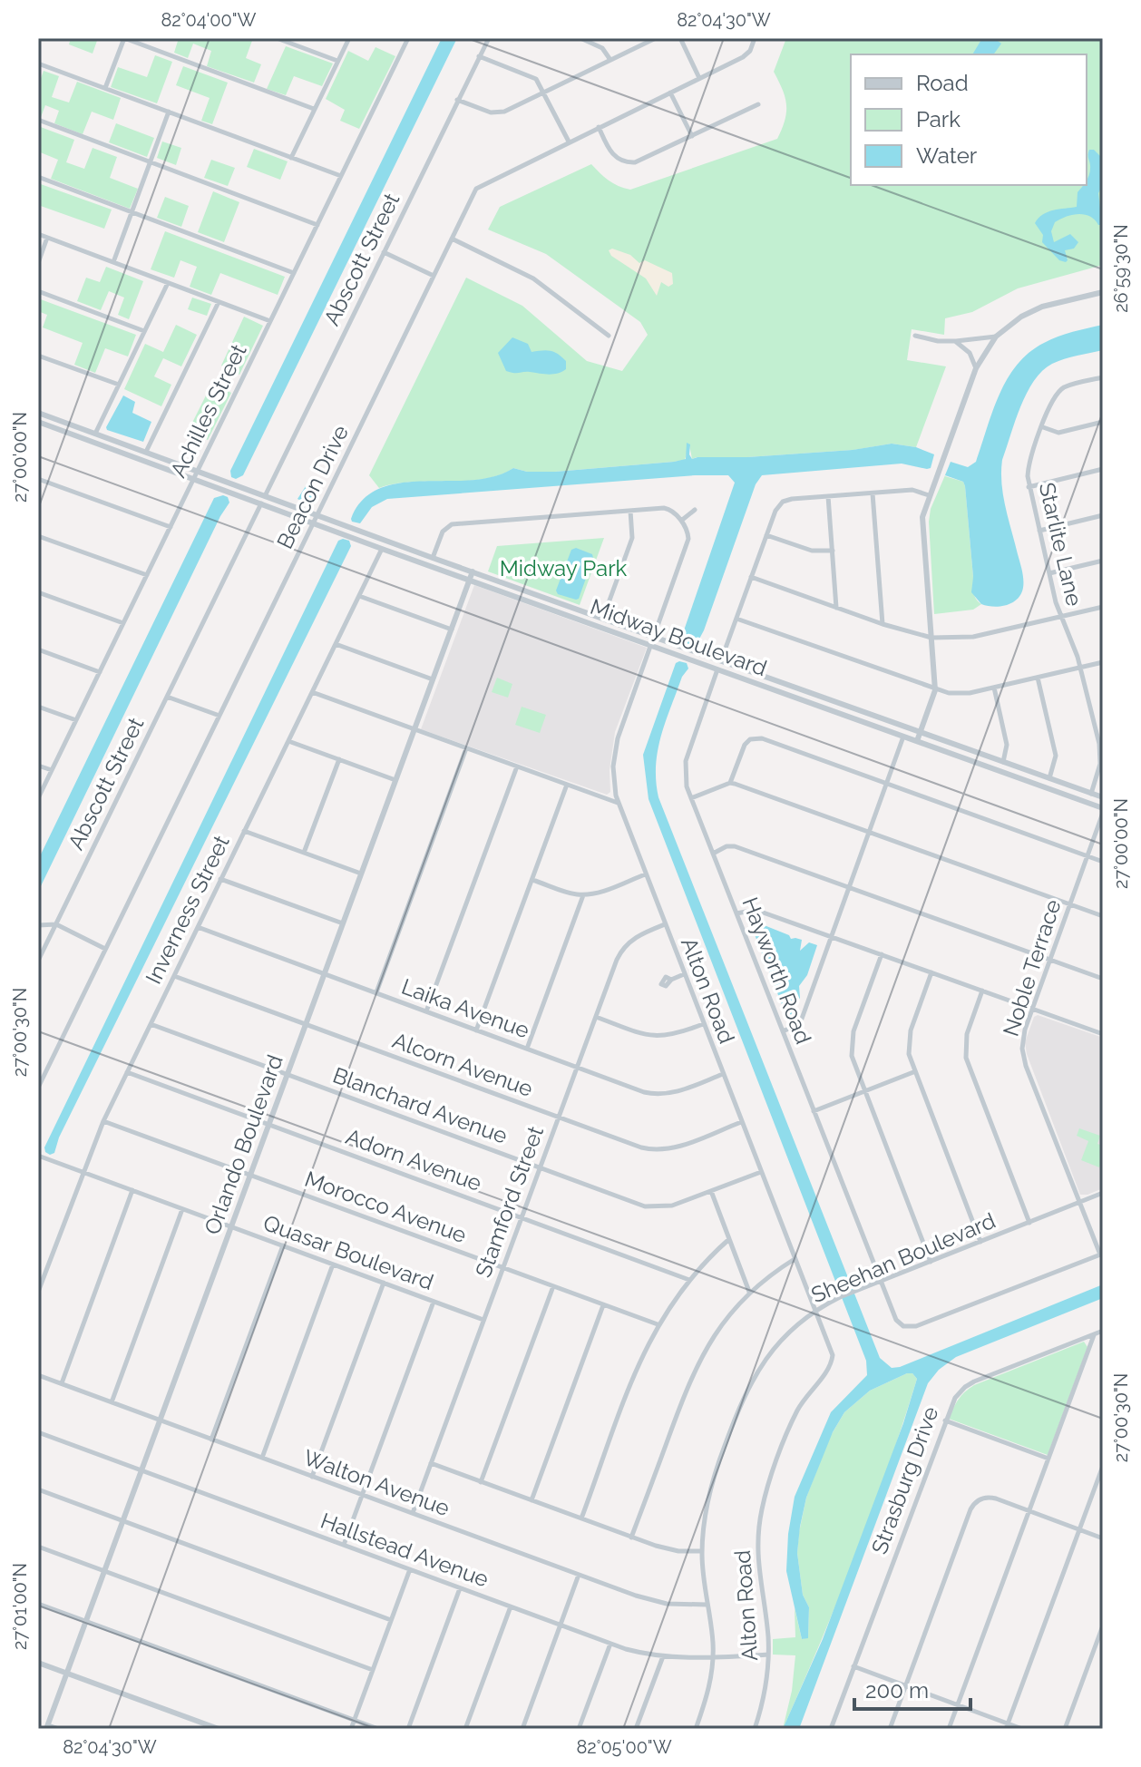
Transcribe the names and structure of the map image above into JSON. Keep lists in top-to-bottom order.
{
  "streets": {
    "street": [
      "Abscott Street",
      "Achilles Street",
      "Beacon Drive",
      "Starlite Lane",
      "Midway Boulevard",
      "Inverness Street",
      "Noble Terrace",
      "Hayworth Road",
      "Alton Road",
      "Laika Avenue",
      "Alcorn Avenue",
      "Blanchard Avenue",
      "Orlando Boulevard",
      "Adorn Avenue",
      "Stamford Street",
      "Morocco Avenue",
      "Quasar Boulevard",
      "Sheehan Boulevard",
      "Strasburg Drive",
      "Walton Avenue",
      "Hallstead Avenue"
    ]
  },
  "crossings": [
    ["Abscott Street", "Midway Boulevard"],
    ["Achilles Street", "Midway Boulevard"],
    ["Beacon Drive", "Midway Boulevard"],
    ["Starlite Lane", "Midway Boulevard"],
    ["Midway Boulevard", "Inverness Street"],
    ["Midway Boulevard", "Noble Terrace"],
    ["Midway Boulevard", "Hayworth Road"],
    ["Midway Boulevard", "Alton Road"],
    ["Midway Boulevard", "Orlando Boulevard"],
    ["Inverness Street", "Laika Avenue"],
    ["Inverness Street", "Alcorn Avenue"],
    ["Inverness Street", "Blanchard Avenue"],
    ["Inverness Street", "Adorn Avenue"],
    ["Inverness Street", "Morocco Avenue"],
    ["Inverness Street", "Quasar Boulevard"],
    ["Noble Terrace", "Hayworth Road"],
    ["Noble Terrace", "Sheehan Boulevard"],
    ["Hayworth Road", "Sheehan Boulevard"],
    ["Alton Road", "Laika Avenue"],
    ["Alton Road", "Alcorn Avenue"],
    ["Alton Road", "Blanchard Avenue"],
    ["Alton Road", "Stamford Street"],
    ["Alton Road", "Sheehan Boulevard"],
    ["Alton Road", "Hallstead Avenue"],
    ["Laika Avenue", "Orlando Boulevard"],
    ["Laika Avenue", "Stamford Street"],
    ["Alcorn Avenue", "Orlando Boulevard"],
    ["Alcorn Avenue", "Stamford Street"],
    ["Blanchard Avenue", "Orlando Boulevard"],
    ["Blanchard Avenue", "Stamford Street"],
    ["Orlando Boulevard", "Adorn Avenue"],
    ["Orlando Boulevard", "Morocco Avenue"],
    ["Orlando Boulevard", "Quasar Boulevard"],
    ["Orlando Boulevard", "Walton Avenue"],
    ["Orlando Boulevard", "Hallstead Avenue"],
    ["Adorn Avenue", "Stamford Street"],
    ["Stamford Street", "Morocco Avenue"],
    ["Stamford Street", "Quasar Boulevard"],
    ["Stamford Street", "Walton Avenue"],
    ["Sheehan Boulevard", "Walton Avenue"],
    ["Sheehan Boulevard", "Hallstead Avenue"]
  ],
  "parks": ["Midway Park"],
  "legend": ["Road", "Park", "Water"],
  "scale_bar": "200 m",
  "coordinates": [
    "82°04'00\"W",
    "82°04'30\"W",
    "26°59'30\"N",
    "27°00'00\"N",
    "27°00'30\"N",
    "27°01'00\"N",
    "82°05'00\"W"
  ]
}
